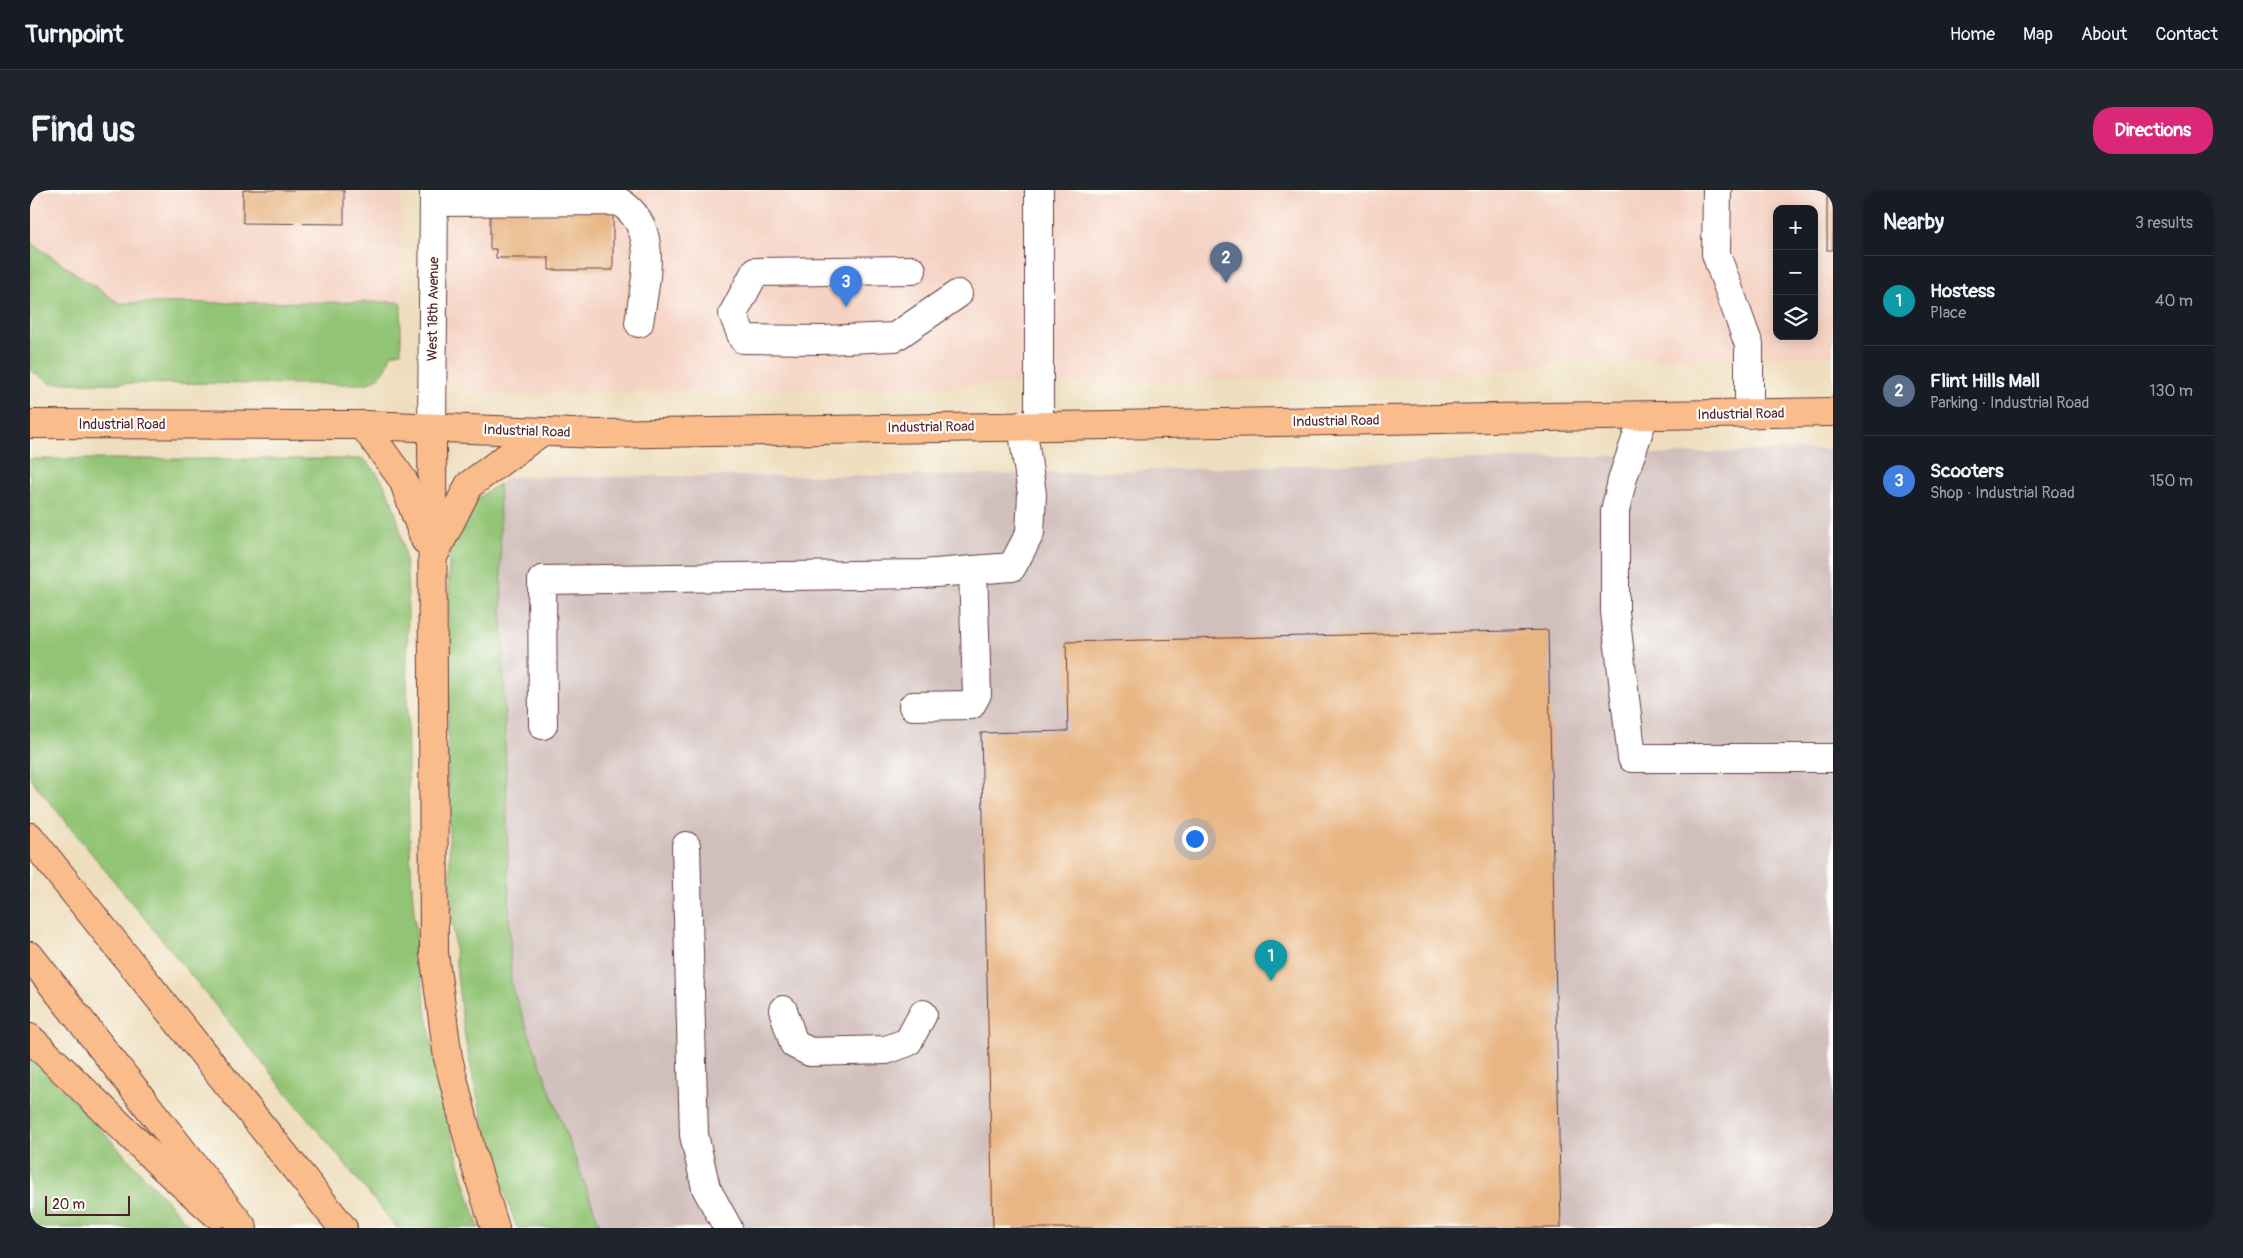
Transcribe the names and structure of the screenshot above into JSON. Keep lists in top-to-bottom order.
{
  "streets": {
    "main road": ["Industrial Road"],
    "street": ["West 18th Avenue"]
  },
  "crossings": [
    ["West 18th Avenue", "Industrial Road"]
  ],
  "scale_bar": "20 m",
  "page": {
    "header": "Turnpoint",
    "nav": [
      "Home",
      "Map",
      "About",
      "Contact"
    ],
    "buttons": "Directions",
    "title": "Find us",
    "heading": ["Nearby", "3 results"],
    "map_buttons": ["+", "−"],
    "pins": ["2", "3", "1"],
    "list": [
      {
        "mark": "1",
        "name": "Hostess",
        "note": "Place",
        "value": "40 m"
      },
      {
        "mark": "2",
        "name": "Flint Hills Mall",
        "note": "Parking · Industrial Road",
        "value": "130 m"
      },
      {
        "mark": "3",
        "name": "Scooters",
        "note": "Shop · Industrial Road",
        "value": "150 m"
      }
    ],
    "scale": "20 m"
  }
}
